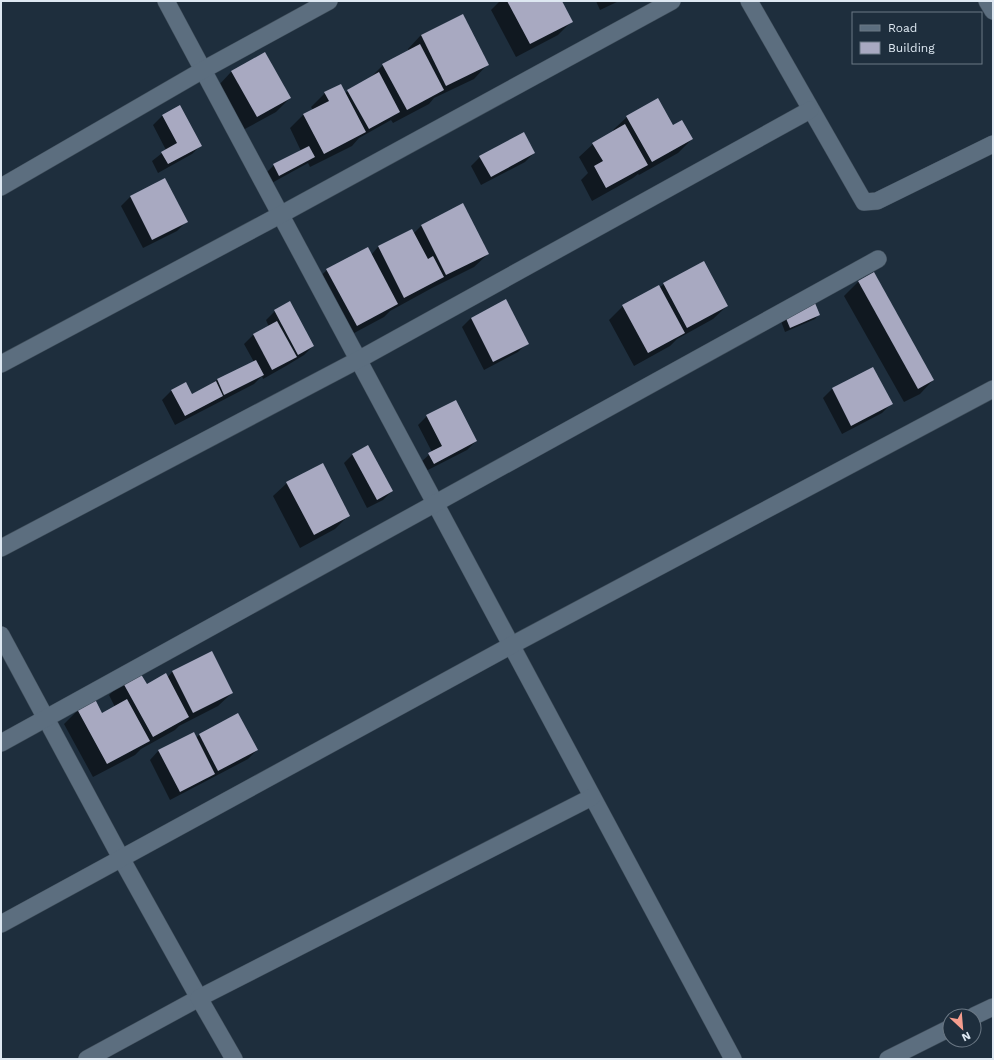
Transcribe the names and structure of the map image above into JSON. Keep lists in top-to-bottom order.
{
  "legend": ["Road", "Building"],
  "north": "bottom right"
}
